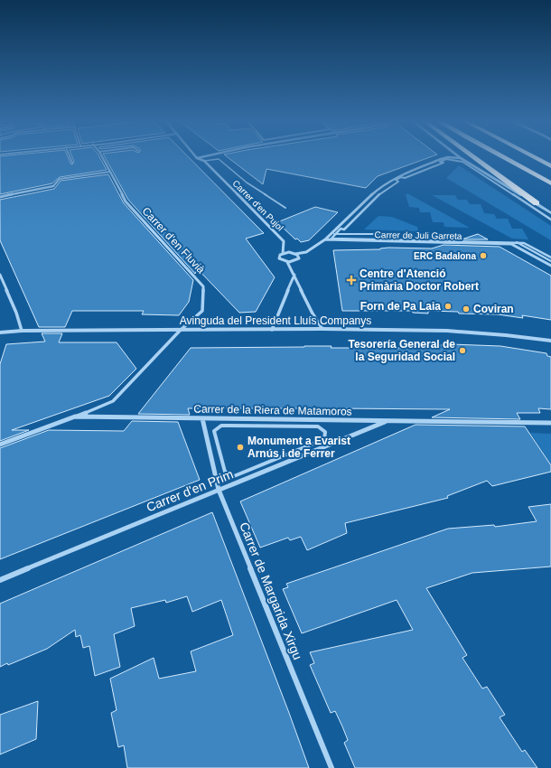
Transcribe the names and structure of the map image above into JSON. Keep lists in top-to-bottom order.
{
  "streets": {
    "street": [
      "Carrer d'en Pujol",
      "Carrer de Juli Garreta",
      "Carrer d'en Fluvià",
      "Avinguda del President Lluís Companys",
      "Carrer de la Riera de Matamoros",
      "Carrer d'en Prim",
      "Carrer de Margarida Xirgu"
    ]
  },
  "crossings": [
    ["Carrer d'en Fluvià", "Avinguda del President Lluís Companys"],
    ["Carrer d'en Fluvià", "Carrer de la Riera de Matamoros"],
    ["Carrer de la Riera de Matamoros", "Carrer d'en Prim"],
    ["Carrer de la Riera de Matamoros", "Carrer de Margarida Xirgu"],
    ["Carrer d'en Prim", "Carrer de Margarida Xirgu"]
  ],
  "places": {
    "other": [
      "ERC Badalona",
      "Forn de Pa Laia",
      "Coviran",
      "Tesorería General de la Seguridad Social",
      "Monument a Evarist Arnús i de Ferrer"
    ],
    "health": ["Centre d'Atenció Primària Doctor Robert"]
  }
}
